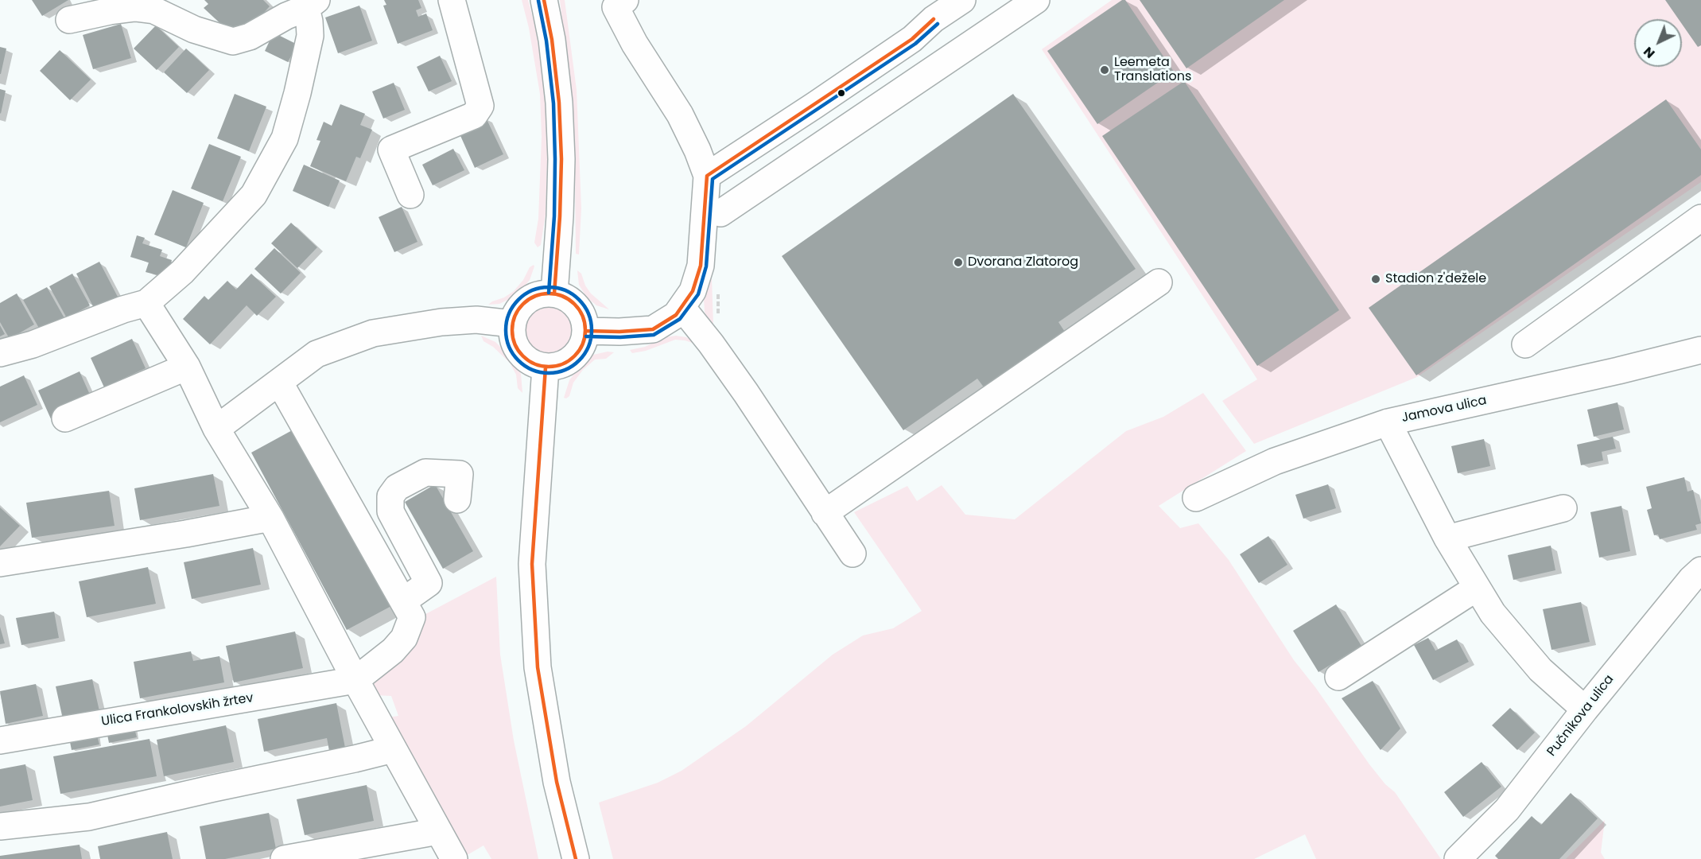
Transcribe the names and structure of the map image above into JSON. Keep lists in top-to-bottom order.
{
  "streets": {
    "street": ["Jamova ulica", "Ulica Frankolovskih žrtev", "Pučnikova ulica"]
  },
  "places": ["Leemeta Translations", "Dvorana Zlatorog", "Stadion z'dežele"],
  "north": "bottom left"
}
